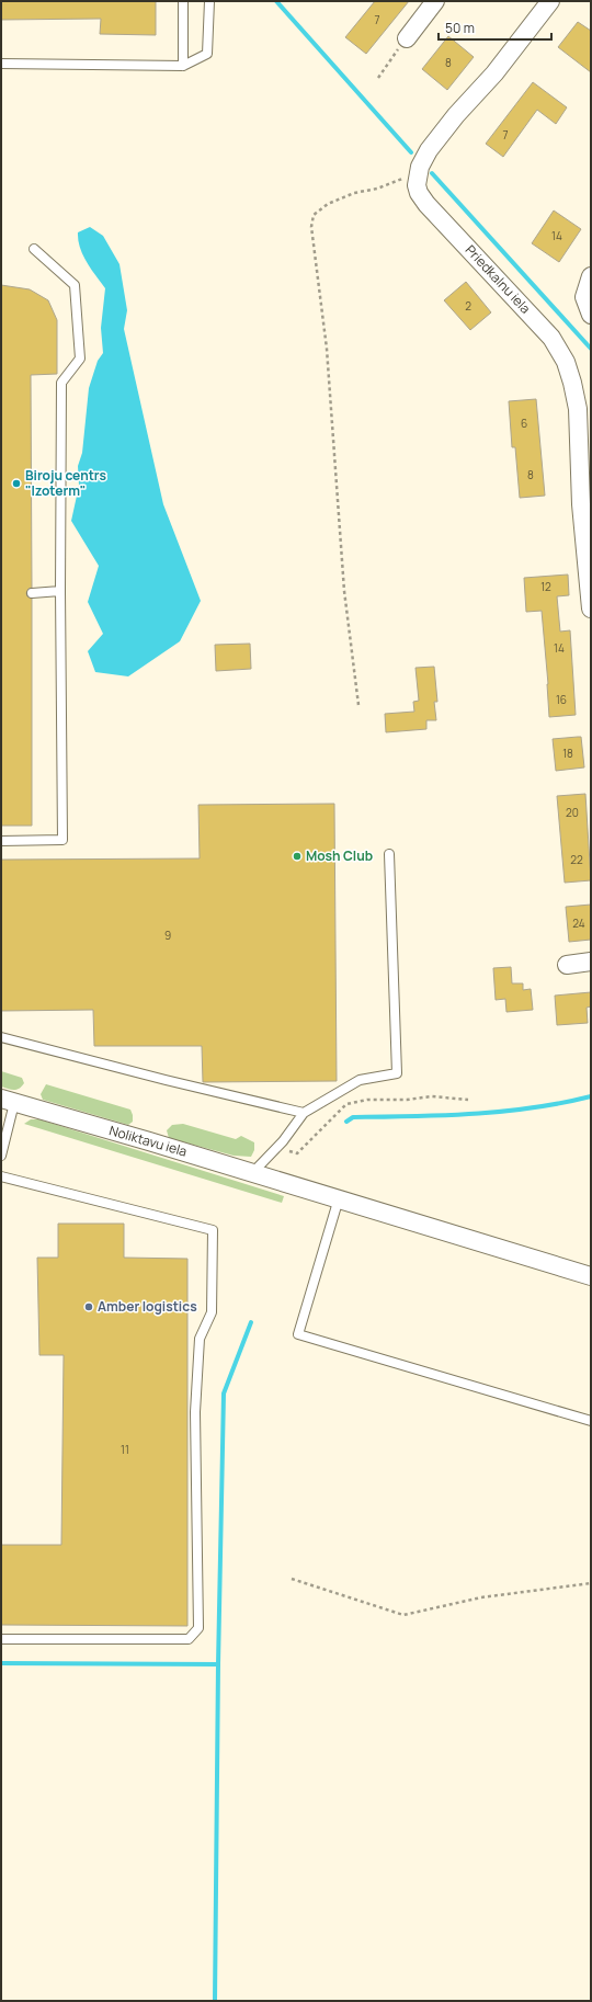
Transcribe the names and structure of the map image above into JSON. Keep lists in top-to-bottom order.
{
  "streets": {
    "street": ["Priedkalnu iela", "Noliktavu iela"]
  },
  "places": ["Biroju centrs \"Izoterm\"", "Mosh Club", "Amber logistics"],
  "house_numbers": [
    "7",
    "8",
    "7",
    "14",
    "2",
    "6",
    "8",
    "12",
    "14",
    "16",
    "18",
    "20",
    "22",
    "24",
    "9",
    "11"
  ],
  "scale_bar": "50 m"
}
